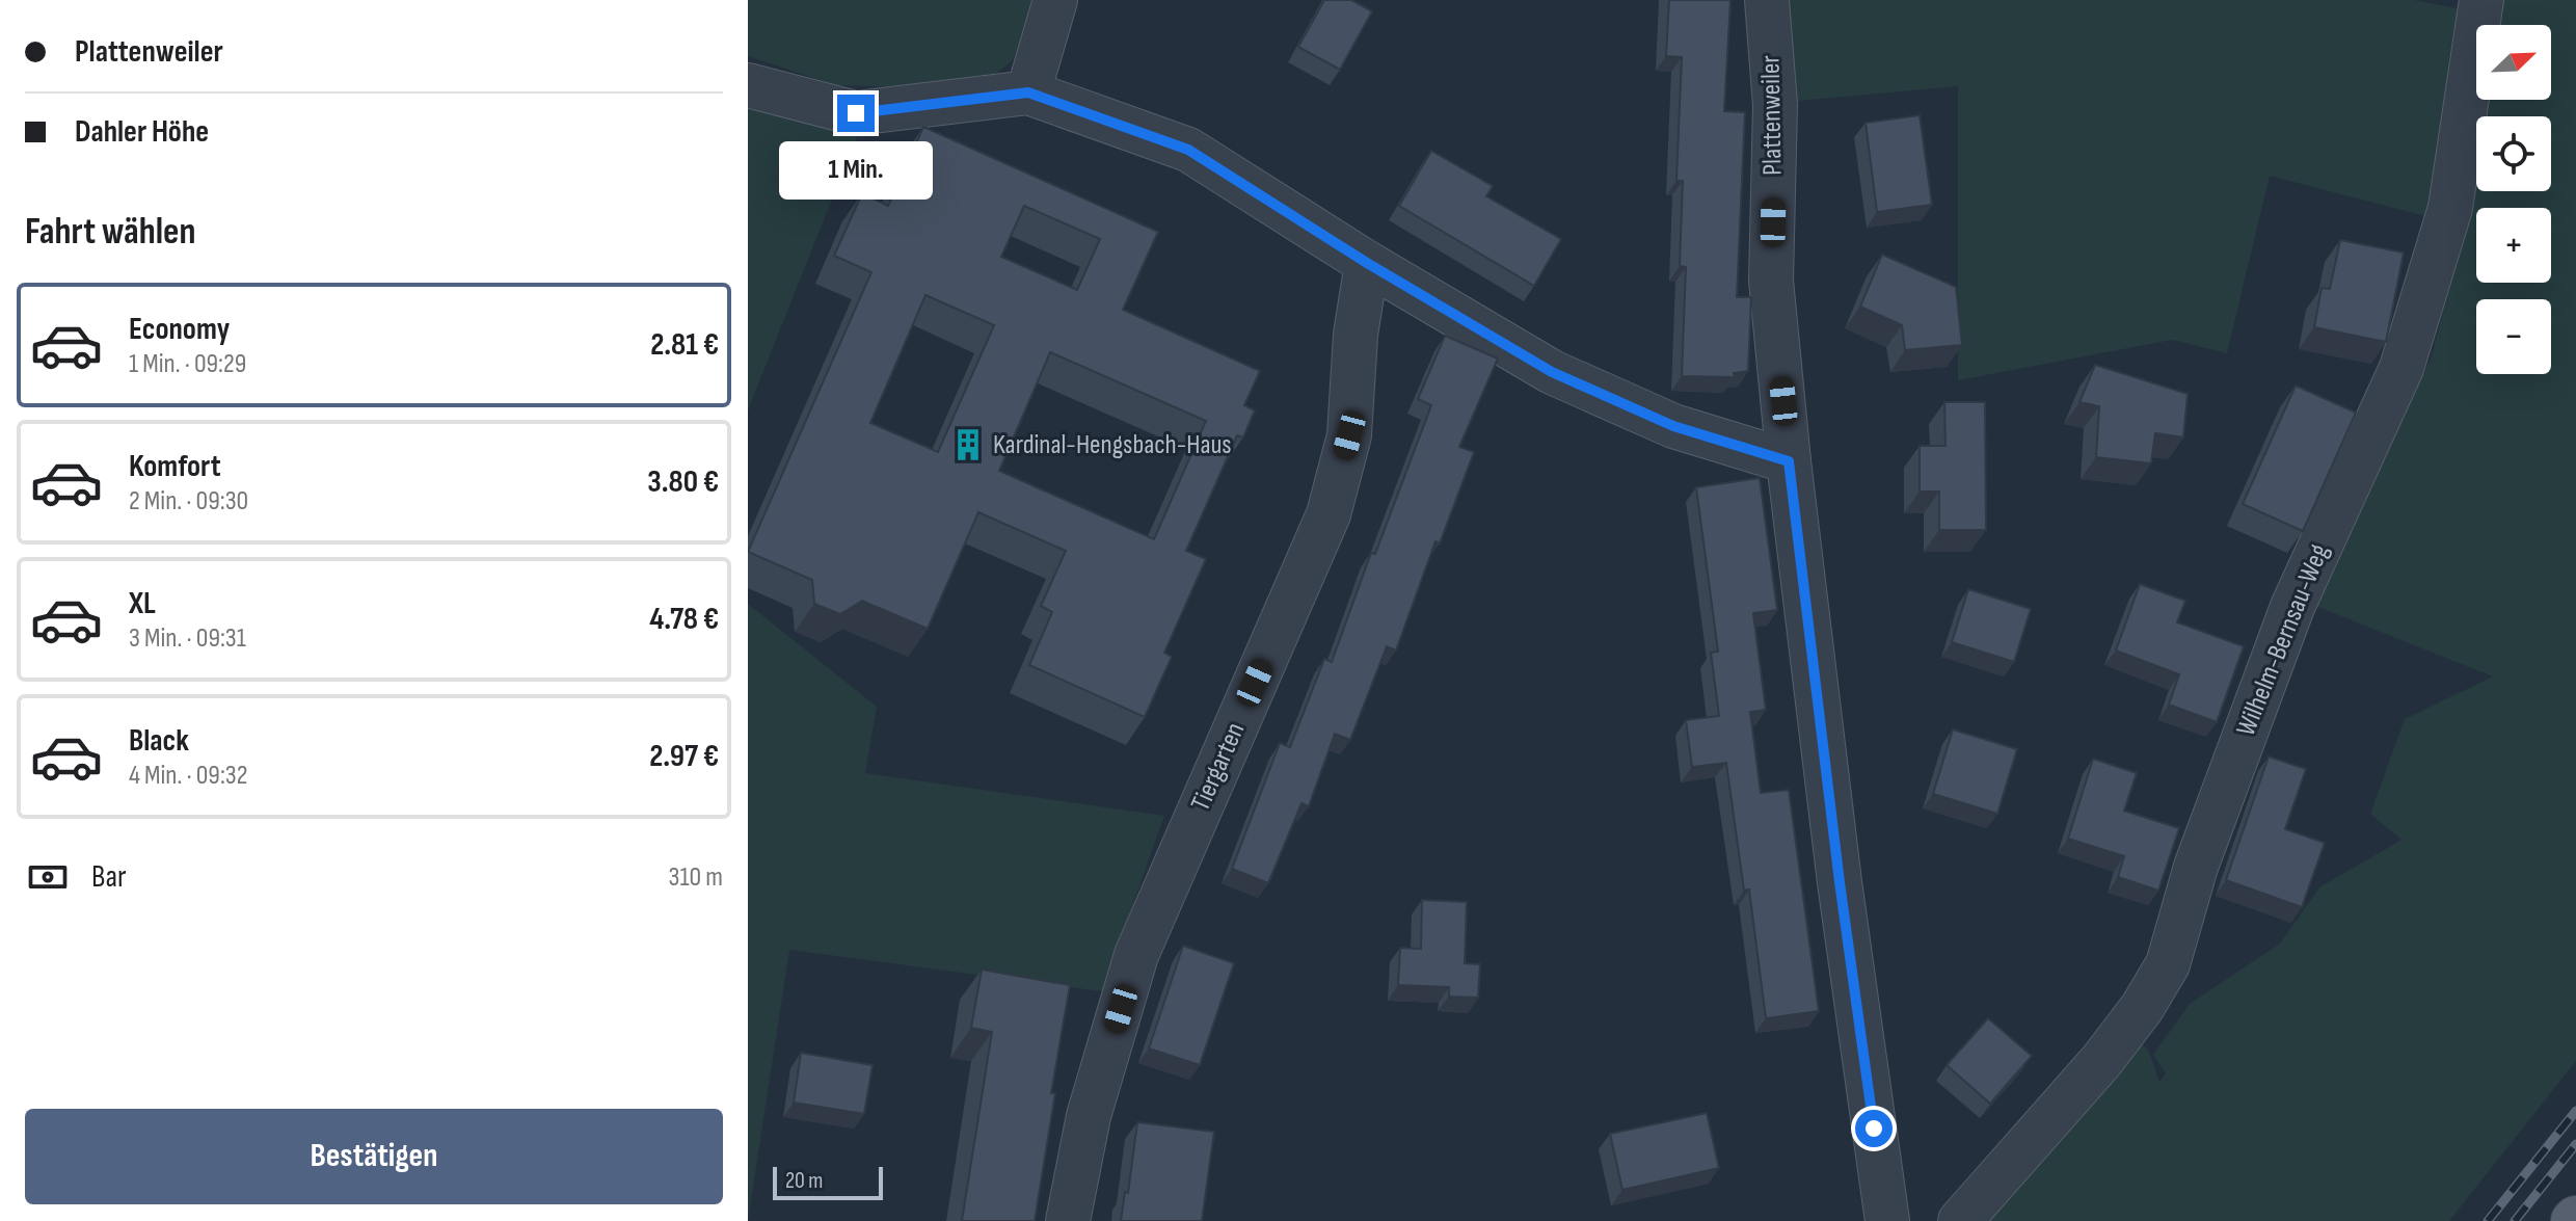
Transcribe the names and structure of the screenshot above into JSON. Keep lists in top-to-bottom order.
{
  "streets": {
    "street": ["Plattenweiler", "Wilhelm-Bernsau-Weg", "Tiergarten"]
  },
  "places": {
    "building": ["Kardinal-Hengsbach-Haus"]
  },
  "scale_bar": "20 m",
  "north": "top right",
  "page": {
    "banner": ["Plattenweiler", "Dahler Höhe"],
    "map_buttons": ["+", "−"],
    "bubble": "1 Min.",
    "heading": "Fahrt wählen",
    "list": [
      {
        "name": "Economy",
        "note": "1 Min. · 09:29",
        "value": "2.81 €"
      },
      {
        "name": "Komfort",
        "note": "2 Min. · 09:30",
        "value": "3.80 €"
      },
      {
        "name": "XL",
        "note": "3 Min. · 09:31",
        "value": "4.78 €"
      },
      {
        "name": "Black",
        "note": "4 Min. · 09:32",
        "value": "2.97 €"
      }
    ],
    "pay": ["Bar", "310 m"],
    "buttons": "Bestätigen",
    "scale": "20 m"
  }
}
